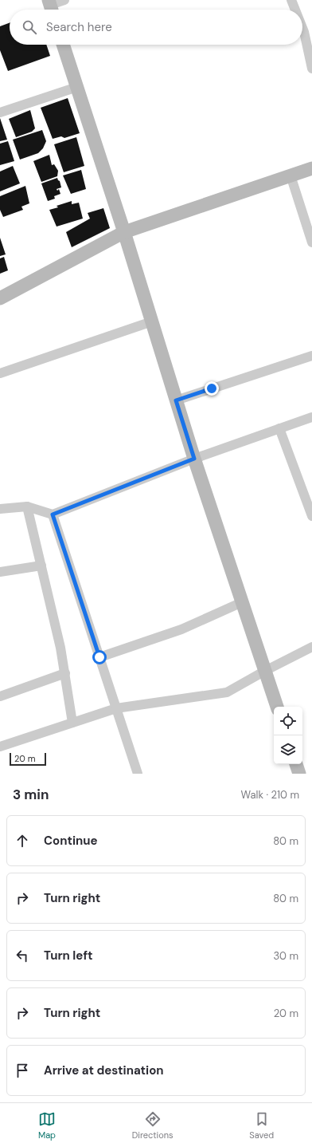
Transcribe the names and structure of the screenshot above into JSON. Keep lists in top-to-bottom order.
{
  "scale_bar": "20 m",
  "page": {
    "search": "Search here",
    "scale": "20 m",
    "heading": ["3 min", "Walk · 210 m"],
    "list": [
      ["Continue", "80 m"],
      ["Turn right", "80 m"],
      ["Turn left", "30 m"],
      ["Turn right", "20 m"],
      "Arrive at destination"
    ],
    "nav": ["Map", "Directions", "Saved"]
  }
}
